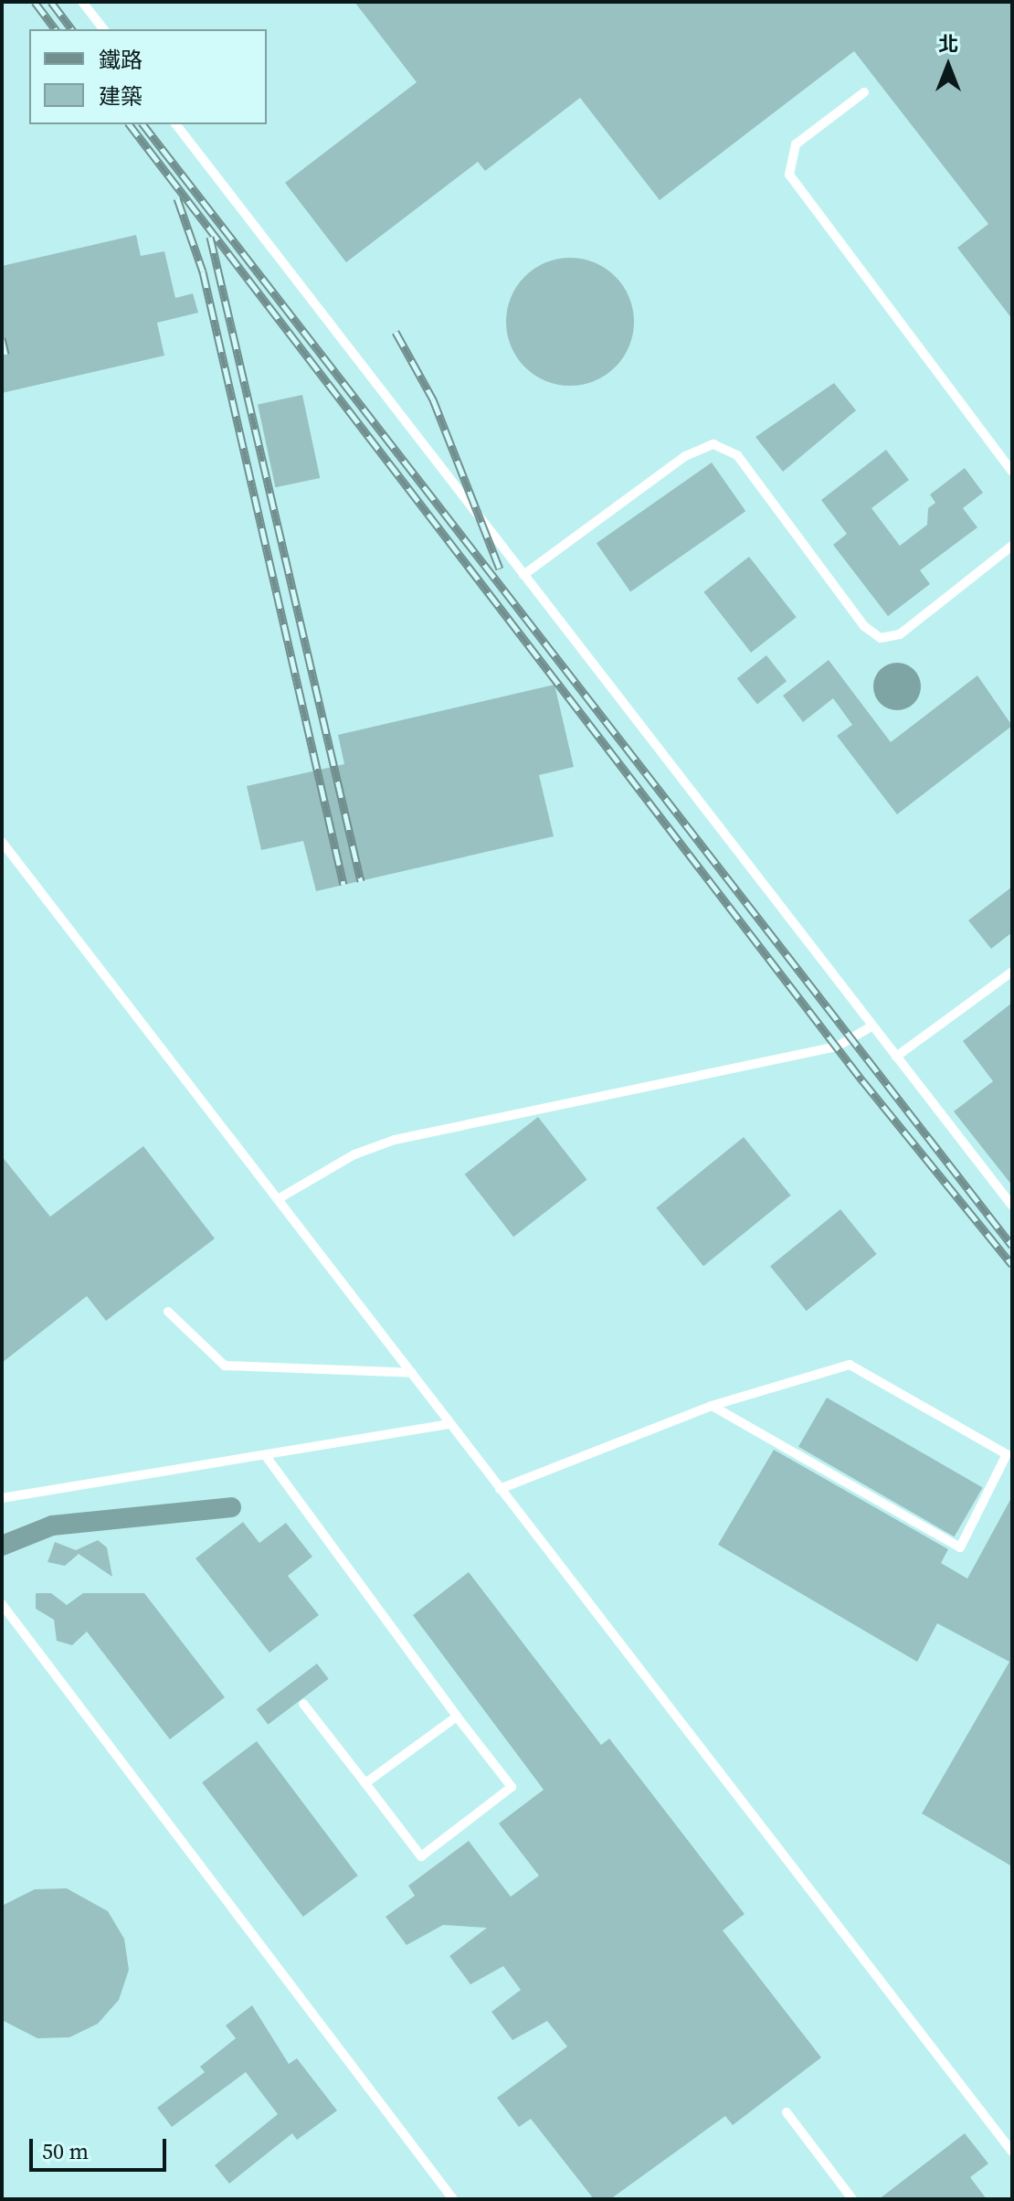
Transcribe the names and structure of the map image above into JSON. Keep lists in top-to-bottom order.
{
  "legend": ["鐵路", "建築"],
  "scale_bar": "50 m",
  "north": "top"
}
